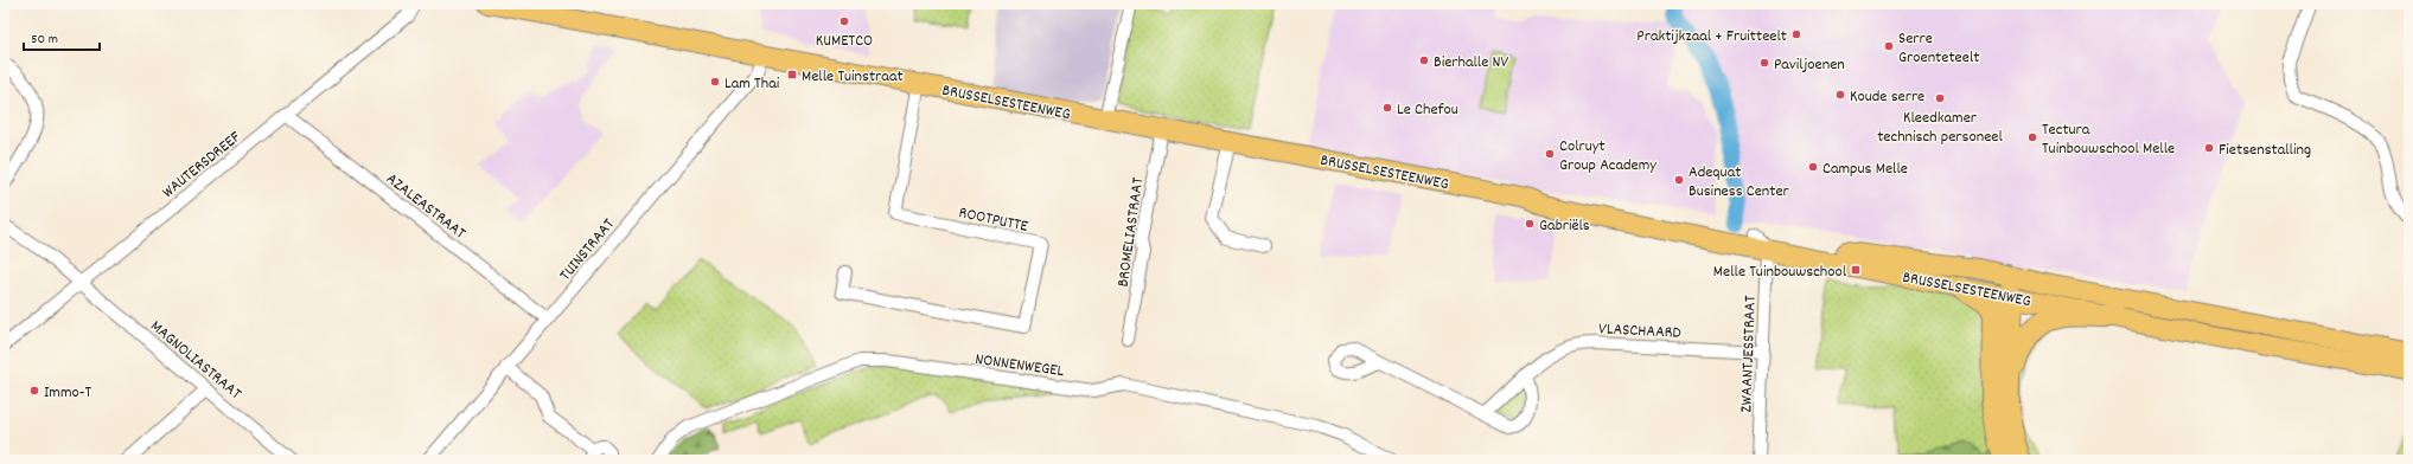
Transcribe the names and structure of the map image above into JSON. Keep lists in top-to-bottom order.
{
  "streets": {
    "main road": ["BRUSSELSESTEENWEG"],
    "street": [
      "WAUTERSDREEF",
      "AZALEASTRAAT",
      "ROOTPUTTE",
      "BROMELIASTRAAT",
      "TUINSTRAAT",
      "VLASCHAARD",
      "ZWAANTJESSTRAAT",
      "MAGNOLIASTRAAT",
      "NONNENWEGEL"
    ]
  },
  "crossings": [
    ["BRUSSELSESTEENWEG", "ROOTPUTTE"],
    ["BRUSSELSESTEENWEG", "BROMELIASTRAAT"],
    ["BRUSSELSESTEENWEG", "TUINSTRAAT"],
    ["BRUSSELSESTEENWEG", "ZWAANTJESSTRAAT"],
    ["WAUTERSDREEF", "AZALEASTRAAT"],
    ["WAUTERSDREEF", "MAGNOLIASTRAAT"],
    ["AZALEASTRAAT", "TUINSTRAAT"],
    ["VLASCHAARD", "ZWAANTJESSTRAAT"]
  ],
  "places": {
    "other": [
      "KUMETCO",
      "Praktijkzaal + Fruitteelt",
      "Serre Groenteteelt",
      "Bierhalle NV",
      "Paviljoenen",
      "Lam Thai",
      "Koude serre",
      "Kleedkamer technisch personeel",
      "Le Chefou",
      "Tectura Tuinbouwschool Melle",
      "Fietsenstalling",
      "Colruyt Group Academy",
      "Campus Melle",
      "Adequat Business Center",
      "Gabriëls",
      "Immo-T"
    ],
    "transit": ["Melle Tuinstraat", "Melle Tuinbouwschool"]
  },
  "scale_bar": "50 m"
}
